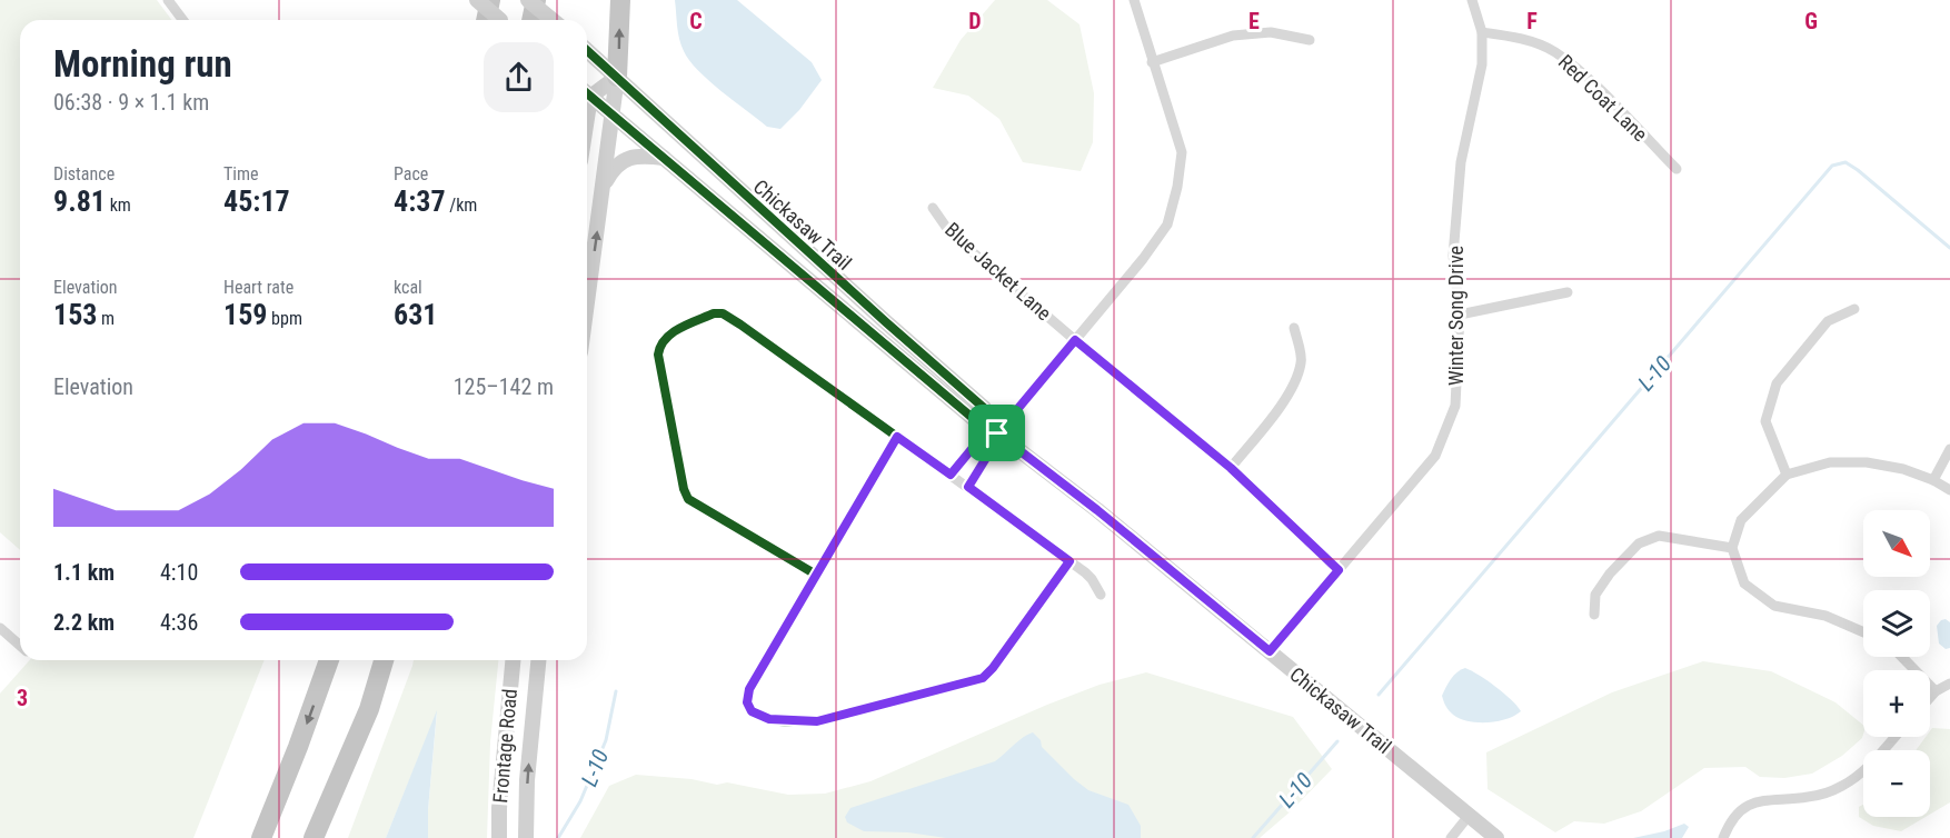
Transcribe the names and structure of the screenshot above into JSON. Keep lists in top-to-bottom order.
{
  "streets": {
    "street": [
      "Red Coat Lane",
      "Chickasaw Trail",
      "Blue Jacket Lane",
      "Winter Song Drive",
      "Frontage Road"
    ]
  },
  "crossings": [
    ["Red Coat Lane", "Winter Song Drive"],
    ["Chickasaw Trail", "Winter Song Drive"],
    ["Blue Jacket Lane", "Winter Song Drive"]
  ],
  "water": ["L-10"],
  "north": "bottom right",
  "page": {
    "heading": ["Morning run", "06:38 · 9 × 1.1 km"],
    "stats": [
      ["Distance", "9.81 km"],
      ["Time", "45:17"],
      ["Pace", "4:37 /km"],
      ["Elevation", "153 m"],
      ["Heart rate", "159 bpm"],
      ["kcal", "631"]
    ],
    "chart": ["Elevation", "125–142 m"],
    "map_buttons": ["+", "−"],
    "list": [
      {
        "name": "1.1 km",
        "note": "4:10"
      },
      {
        "name": "2.2 km",
        "note": "4:36"
      }
    ]
  },
  "grid": {
    "columns": [
      "C",
      "D",
      "E",
      "F",
      "G"
    ],
    "rows": ["3"]
  }
}
